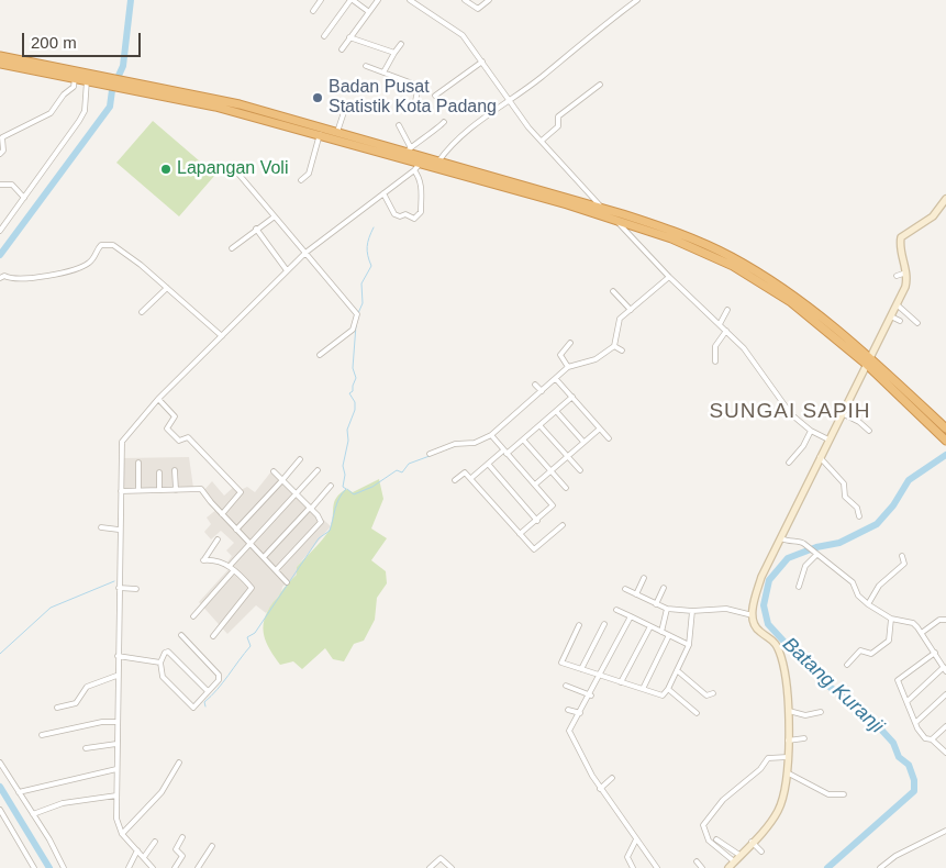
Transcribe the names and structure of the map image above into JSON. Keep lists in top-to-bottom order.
{
  "districts": ["SUNGAI SAPIH"],
  "water": ["Batang Kuranji"],
  "places": ["Badan Pusat Statistik Kota Padang", "Lapangan Voli"],
  "scale_bar": "200 m"
}
